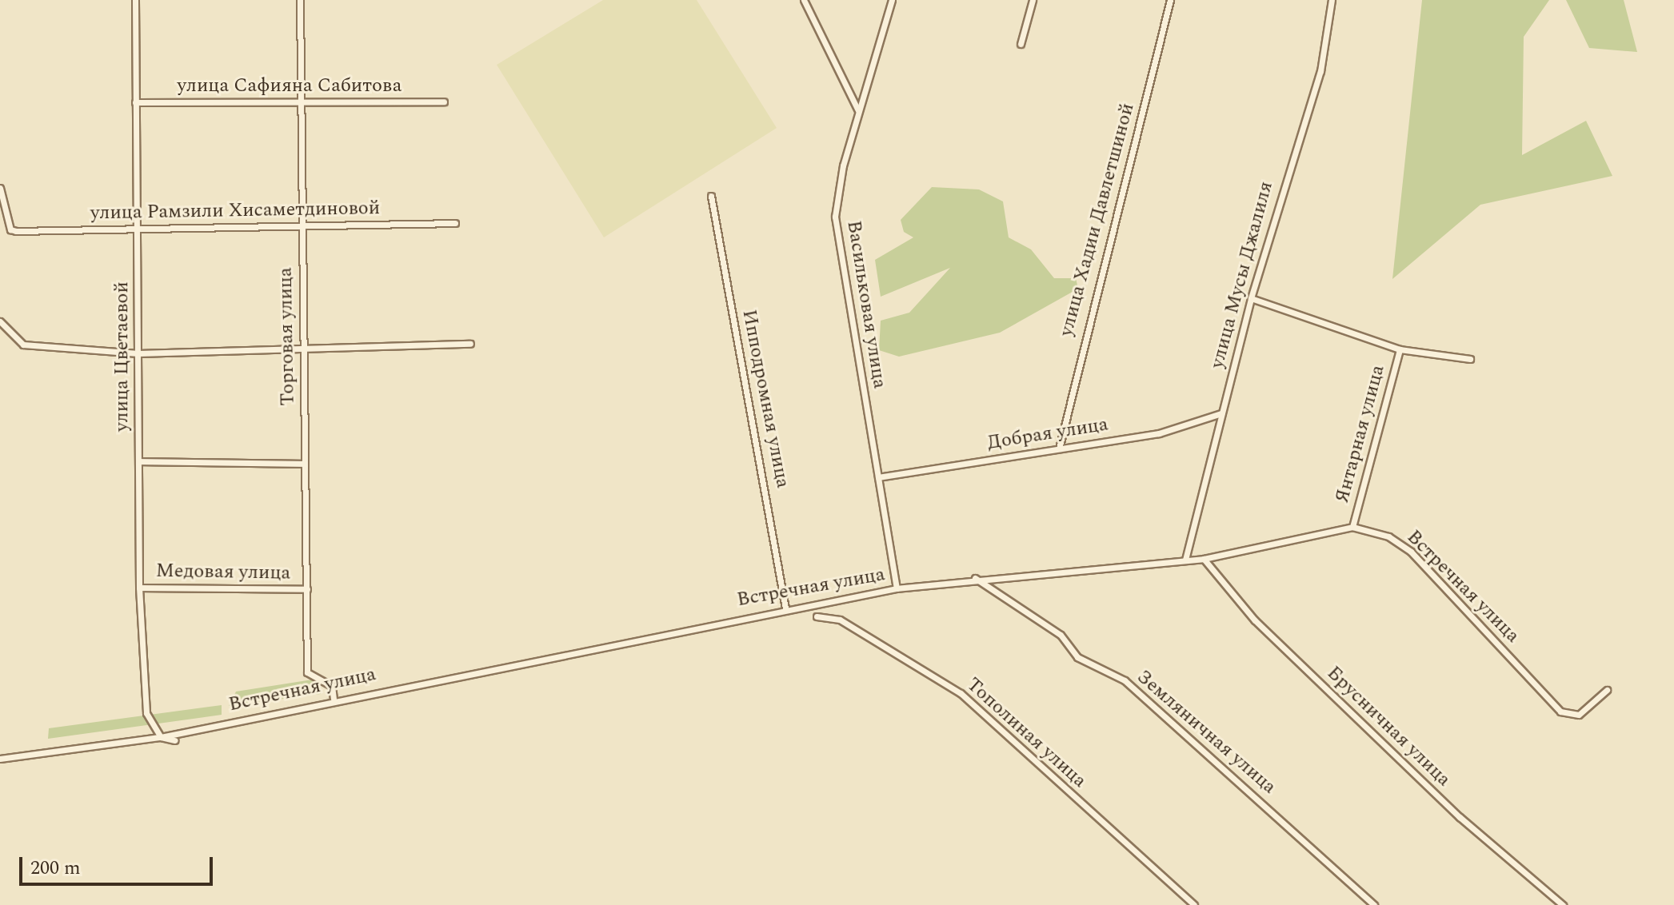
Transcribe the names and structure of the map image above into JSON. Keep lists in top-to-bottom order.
{
  "streets": {
    "street": [
      "улица Сафияна Сабитова",
      "улица Рамзили Хисаметдиновой",
      "улица Хадии Давлетшиной",
      "улица Мусы Джалиля",
      "Васильковая улица",
      "Торговая улица",
      "улица Цветаевой",
      "Ипподромная улица",
      "Добрая улица",
      "Янтарная улица",
      "Медовая улица",
      "Встречная улица",
      "Брусничная улица",
      "Земляничная улица",
      "Тополиная улица"
    ]
  },
  "crossings": [
    ["улица Сафияна Сабитова", "Торговая улица"],
    ["улица Сафияна Сабитова", "улица Цветаевой"],
    ["улица Рамзили Хисаметдиновой", "Торговая улица"],
    ["улица Рамзили Хисаметдиновой", "улица Цветаевой"],
    ["улица Хадии Давлетшиной", "Добрая улица"],
    ["улица Мусы Джалиля", "Добрая улица"],
    ["улица Мусы Джалиля", "Встречная улица"],
    ["Васильковая улица", "Добрая улица"],
    ["Васильковая улица", "Встречная улица"],
    ["Торговая улица", "Медовая улица"],
    ["Торговая улица", "Встречная улица"],
    ["улица Цветаевой", "Медовая улица"],
    ["улица Цветаевой", "Встречная улица"],
    ["Ипподромная улица", "Встречная улица"],
    ["Янтарная улица", "Встречная улица"],
    ["Встречная улица", "Брусничная улица"],
    ["Встречная улица", "Земляничная улица"]
  ],
  "scale_bar": "200 m"
}
